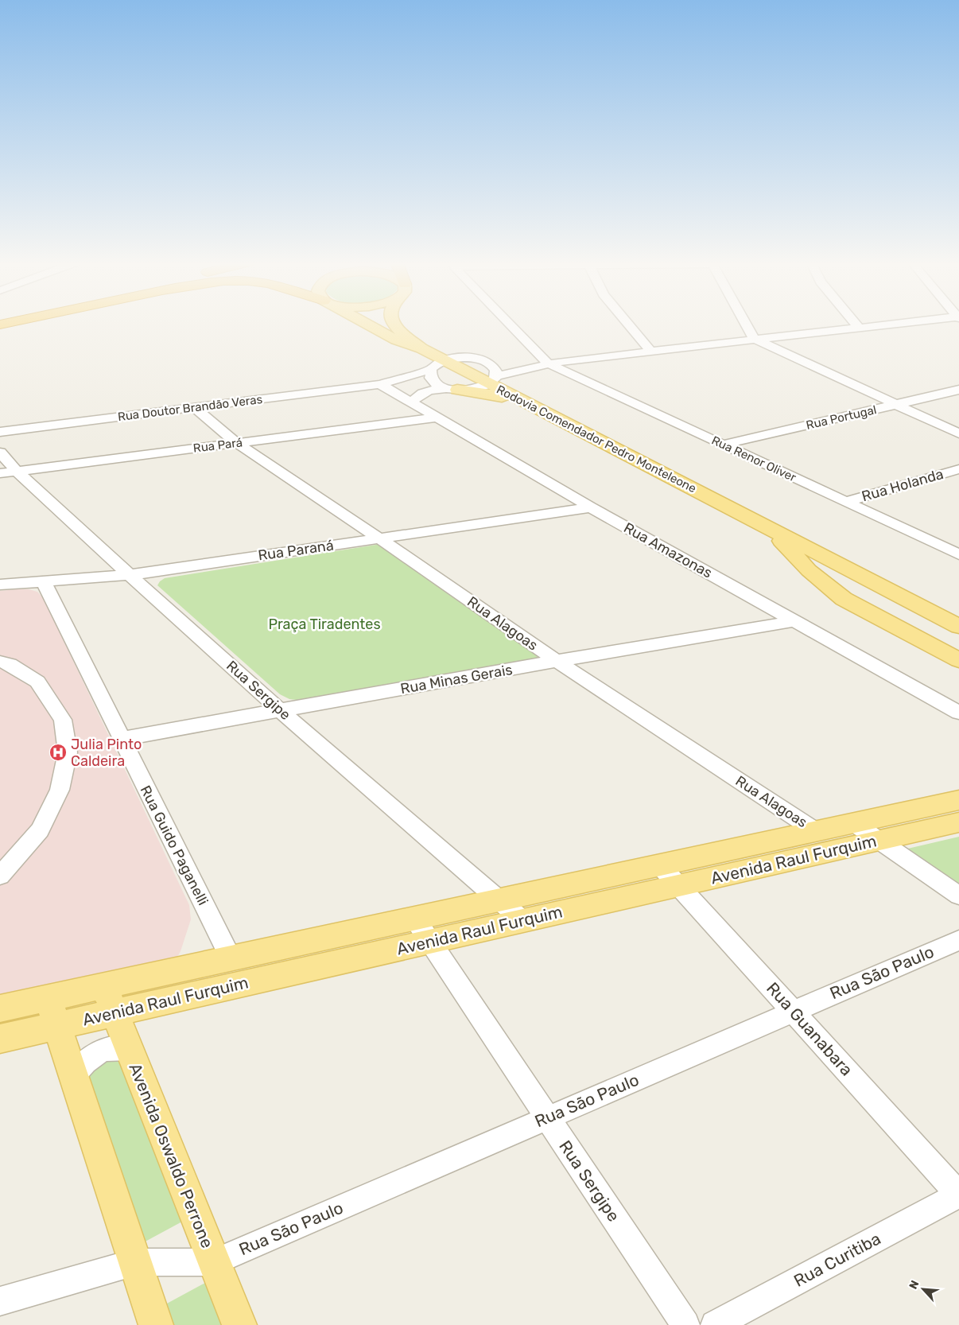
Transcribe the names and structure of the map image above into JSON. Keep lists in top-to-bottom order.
{
  "streets": {
    "main road": ["Rodovia Comendador Pedro Monteleone", "Avenida Raul Furquim", "Avenida Oswaldo Perrone"],
    "street": [
      "Rua Doutor Brandão Veras",
      "Rua Portugal",
      "Rua Pará",
      "Rua Renor Oliver",
      "Rua Holanda",
      "Rua Paraná",
      "Rua Amazonas",
      "Rua Alagoas",
      "Rua Minas Gerais",
      "Rua Sergipe",
      "Rua Guido Paganelli",
      "Rua São Paulo",
      "Rua Guanabara",
      "Rua Curitiba"
    ]
  },
  "crossings": [
    ["Rua Doutor Brandão Veras", "Rodovia Comendador Pedro Monteleone"],
    ["Rua Doutor Brandão Veras", "Rua Amazonas"],
    ["Rua Doutor Brandão Veras", "Rua Alagoas"],
    ["Rua Portugal", "Rua Renor Oliver"],
    ["Rua Pará", "Rua Amazonas"],
    ["Rua Pará", "Rua Alagoas"],
    ["Rua Pará", "Rua Sergipe"],
    ["Rua Renor Oliver", "Rua Holanda"],
    ["Rua Paraná", "Rua Amazonas"],
    ["Rua Paraná", "Rua Alagoas"],
    ["Rua Paraná", "Rua Sergipe"],
    ["Rua Paraná", "Rua Guido Paganelli"],
    ["Rua Amazonas", "Rua Minas Gerais"],
    ["Rua Alagoas", "Rua Minas Gerais"],
    ["Rua Alagoas", "Avenida Raul Furquim"],
    ["Rua Minas Gerais", "Rua Sergipe"],
    ["Rua Minas Gerais", "Rua Guido Paganelli"],
    ["Rua Sergipe", "Avenida Raul Furquim"],
    ["Rua Sergipe", "Rua São Paulo"],
    ["Rua Guido Paganelli", "Avenida Raul Furquim"],
    ["Avenida Raul Furquim", "Rua Guanabara"],
    ["Avenida Raul Furquim", "Avenida Oswaldo Perrone"],
    ["Rua São Paulo", "Rua Guanabara"],
    ["Rua São Paulo", "Avenida Oswaldo Perrone"],
    ["Rua Guanabara", "Rua Curitiba"]
  ],
  "parks": ["Praça Tiradentes"],
  "places": {
    "hospital": ["Julia Pinto Caldeira"]
  },
  "north": "top left"
}
